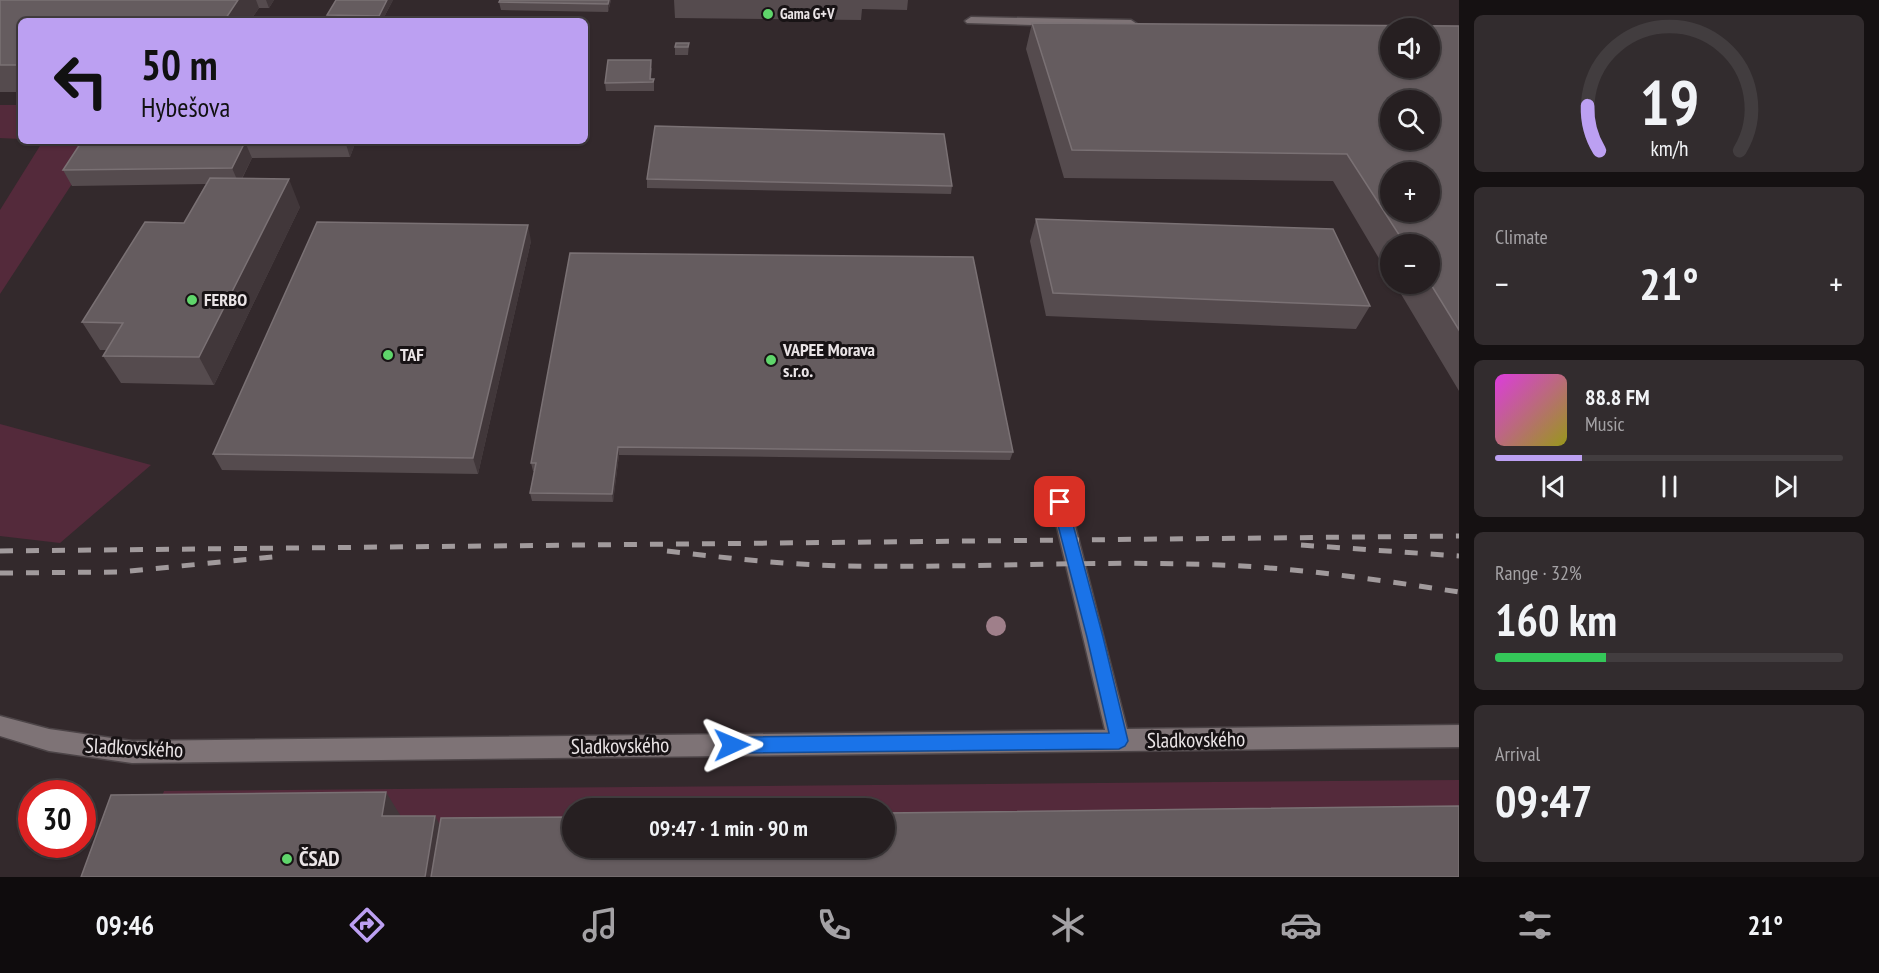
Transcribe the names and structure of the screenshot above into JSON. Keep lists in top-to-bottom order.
{
  "streets": {
    "street": ["Sladkovského"]
  },
  "places": [
    "Gama G+V",
    "FERBO",
    "TAF",
    "VAPEE Morava s.r.o.",
    "ČSAD"
  ],
  "page": {
    "map_buttons": ["+", "−"],
    "turn": ["50 m", "Hybešova"],
    "tile": [
      "Climate",
      ["Range · 32%", "160 km"],
      ["Arrival", "09:47"]
    ],
    "heat": ["−", "21°", "+"],
    "song": ["88.8 FM", "Music"],
    "limit": "30",
    "trip": "09:47 · 1 min · 90 m",
    "tabs": ["09:46", "21°"],
    "gauge": ["19", "km/h"]
  }
}
